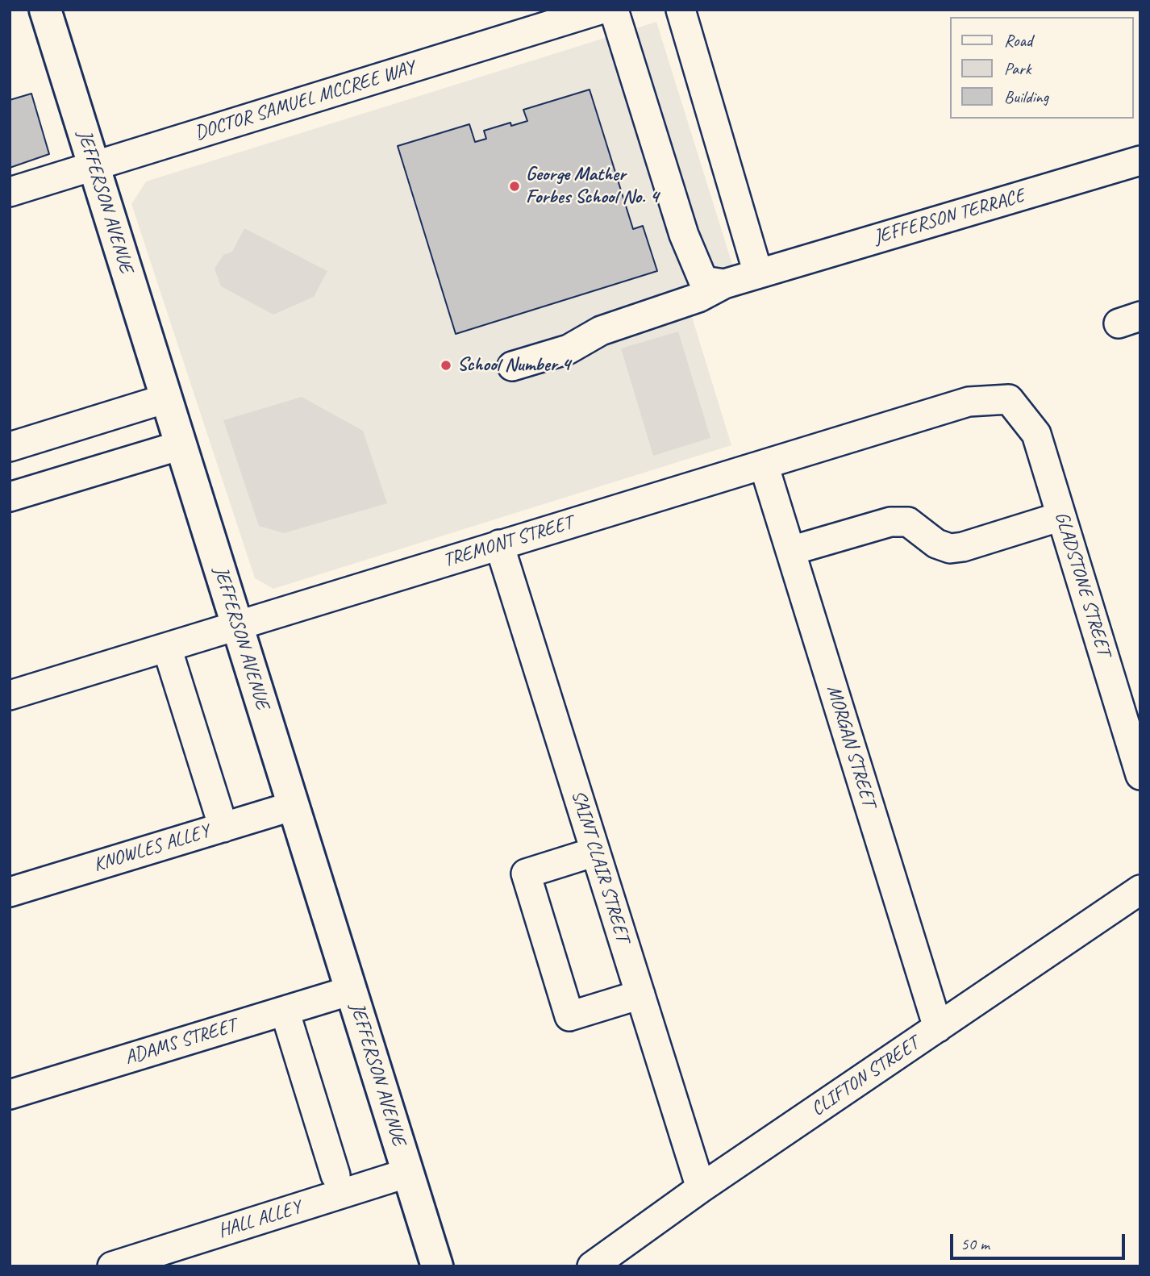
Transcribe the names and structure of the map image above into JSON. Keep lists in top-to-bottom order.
{
  "streets": {
    "main road": ["JEFFERSON AVENUE"],
    "street": [
      "DOCTOR SAMUEL MCCREE WAY",
      "JEFFERSON TERRACE",
      "TREMONT STREET",
      "GLADSTONE STREET",
      "MORGAN STREET",
      "KNOWLES ALLEY",
      "SAINT CLAIR STREET",
      "ADAMS STREET",
      "CLIFTON STREET",
      "HALL ALLEY"
    ]
  },
  "crossings": [
    ["DOCTOR SAMUEL MCCREE WAY", "JEFFERSON AVENUE"],
    ["JEFFERSON AVENUE", "TREMONT STREET"],
    ["JEFFERSON AVENUE", "KNOWLES ALLEY"],
    ["JEFFERSON AVENUE", "ADAMS STREET"],
    ["JEFFERSON AVENUE", "HALL ALLEY"],
    ["TREMONT STREET", "GLADSTONE STREET"],
    ["TREMONT STREET", "MORGAN STREET"],
    ["TREMONT STREET", "SAINT CLAIR STREET"],
    ["MORGAN STREET", "CLIFTON STREET"],
    ["SAINT CLAIR STREET", "CLIFTON STREET"]
  ],
  "places": ["George Mather Forbes School No. 4", "School Number 4"],
  "legend": ["Road", "Park", "Building"],
  "scale_bar": "50 m"
}
